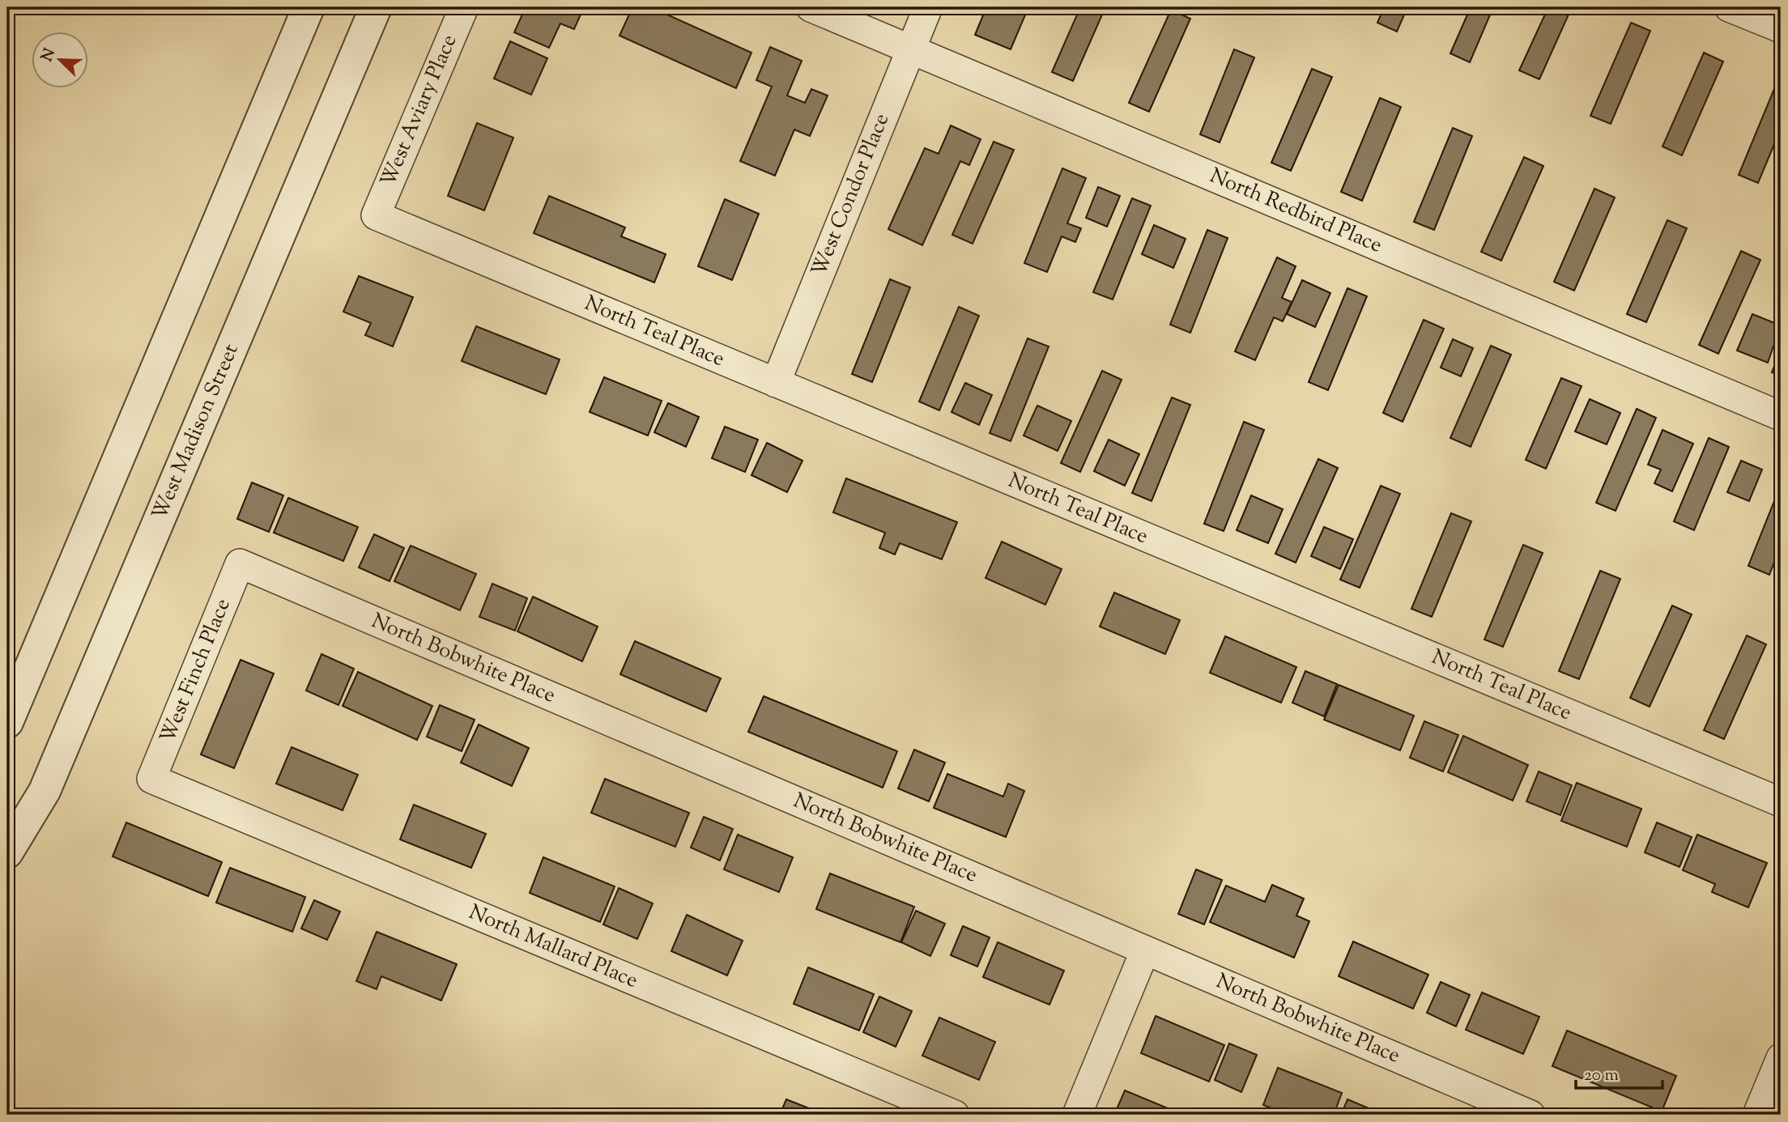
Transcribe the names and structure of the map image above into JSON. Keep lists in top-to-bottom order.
{
  "streets": {
    "street": [
      "West Aviary Place",
      "West Condor Place",
      "North Redbird Place",
      "North Teal Place",
      "West Madison Street",
      "North Bobwhite Place",
      "West Finch Place",
      "North Mallard Place"
    ]
  },
  "crossings": [
    ["West Aviary Place", "North Teal Place"],
    ["West Condor Place", "North Redbird Place"],
    ["West Condor Place", "North Teal Place"],
    ["North Bobwhite Place", "West Finch Place"],
    ["West Finch Place", "North Mallard Place"]
  ],
  "scale_bar": "20 m",
  "north": "top left"
}
